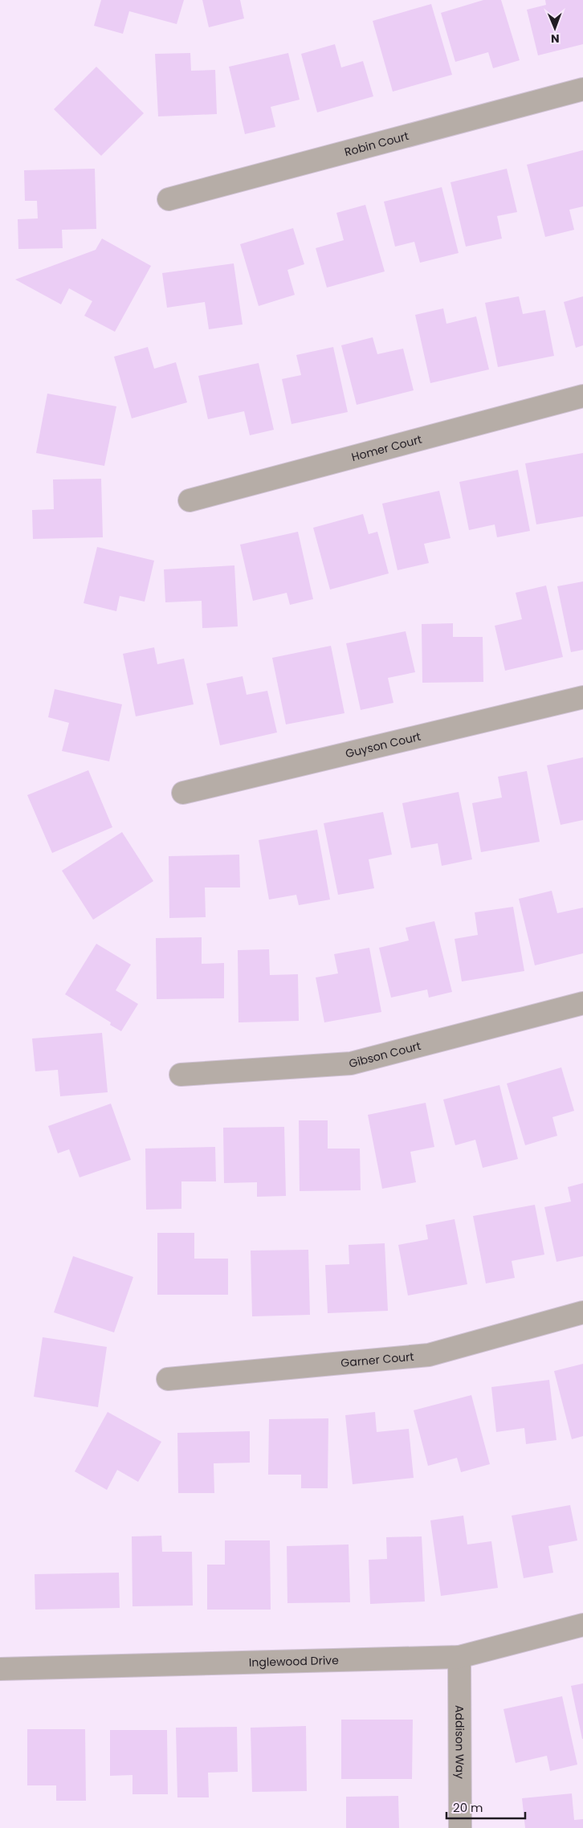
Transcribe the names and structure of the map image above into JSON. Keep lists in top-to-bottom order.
{
  "streets": {
    "street": [
      "Robin Court",
      "Homer Court",
      "Guyson Court",
      "Gibson Court",
      "Garner Court",
      "Inglewood Drive",
      "Addison Way"
    ]
  },
  "crossings": [
    ["Inglewood Drive", "Addison Way"]
  ],
  "scale_bar": "20 m",
  "north": "bottom"
}
